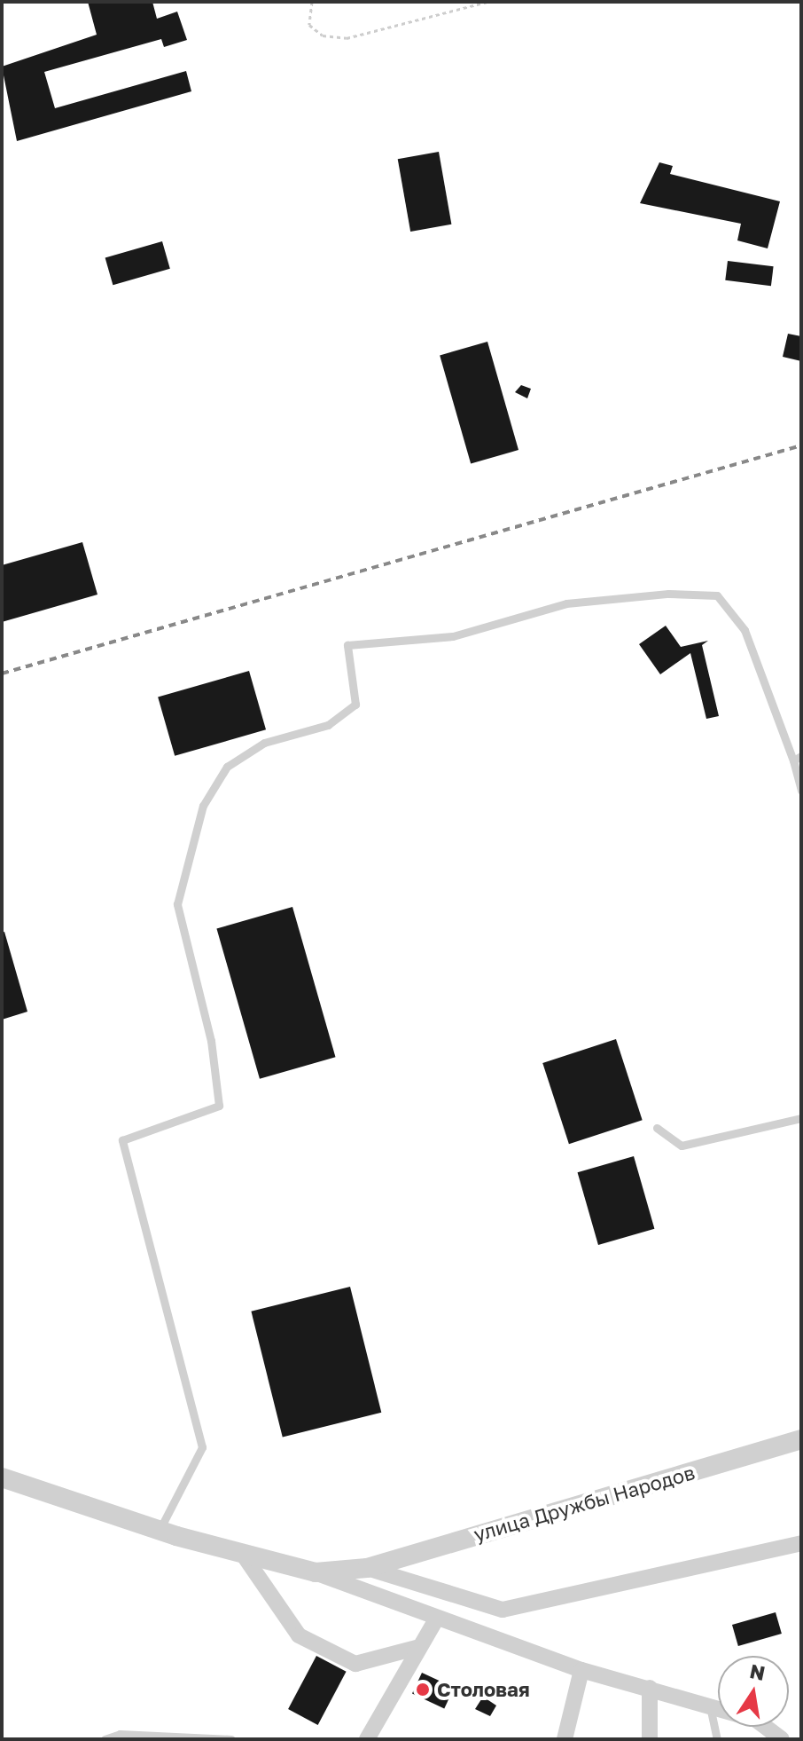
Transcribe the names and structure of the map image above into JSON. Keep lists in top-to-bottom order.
{
  "streets": {
    "street": ["улица Дружбы Народов"]
  },
  "places": ["Столовая"],
  "north": "top"
}
